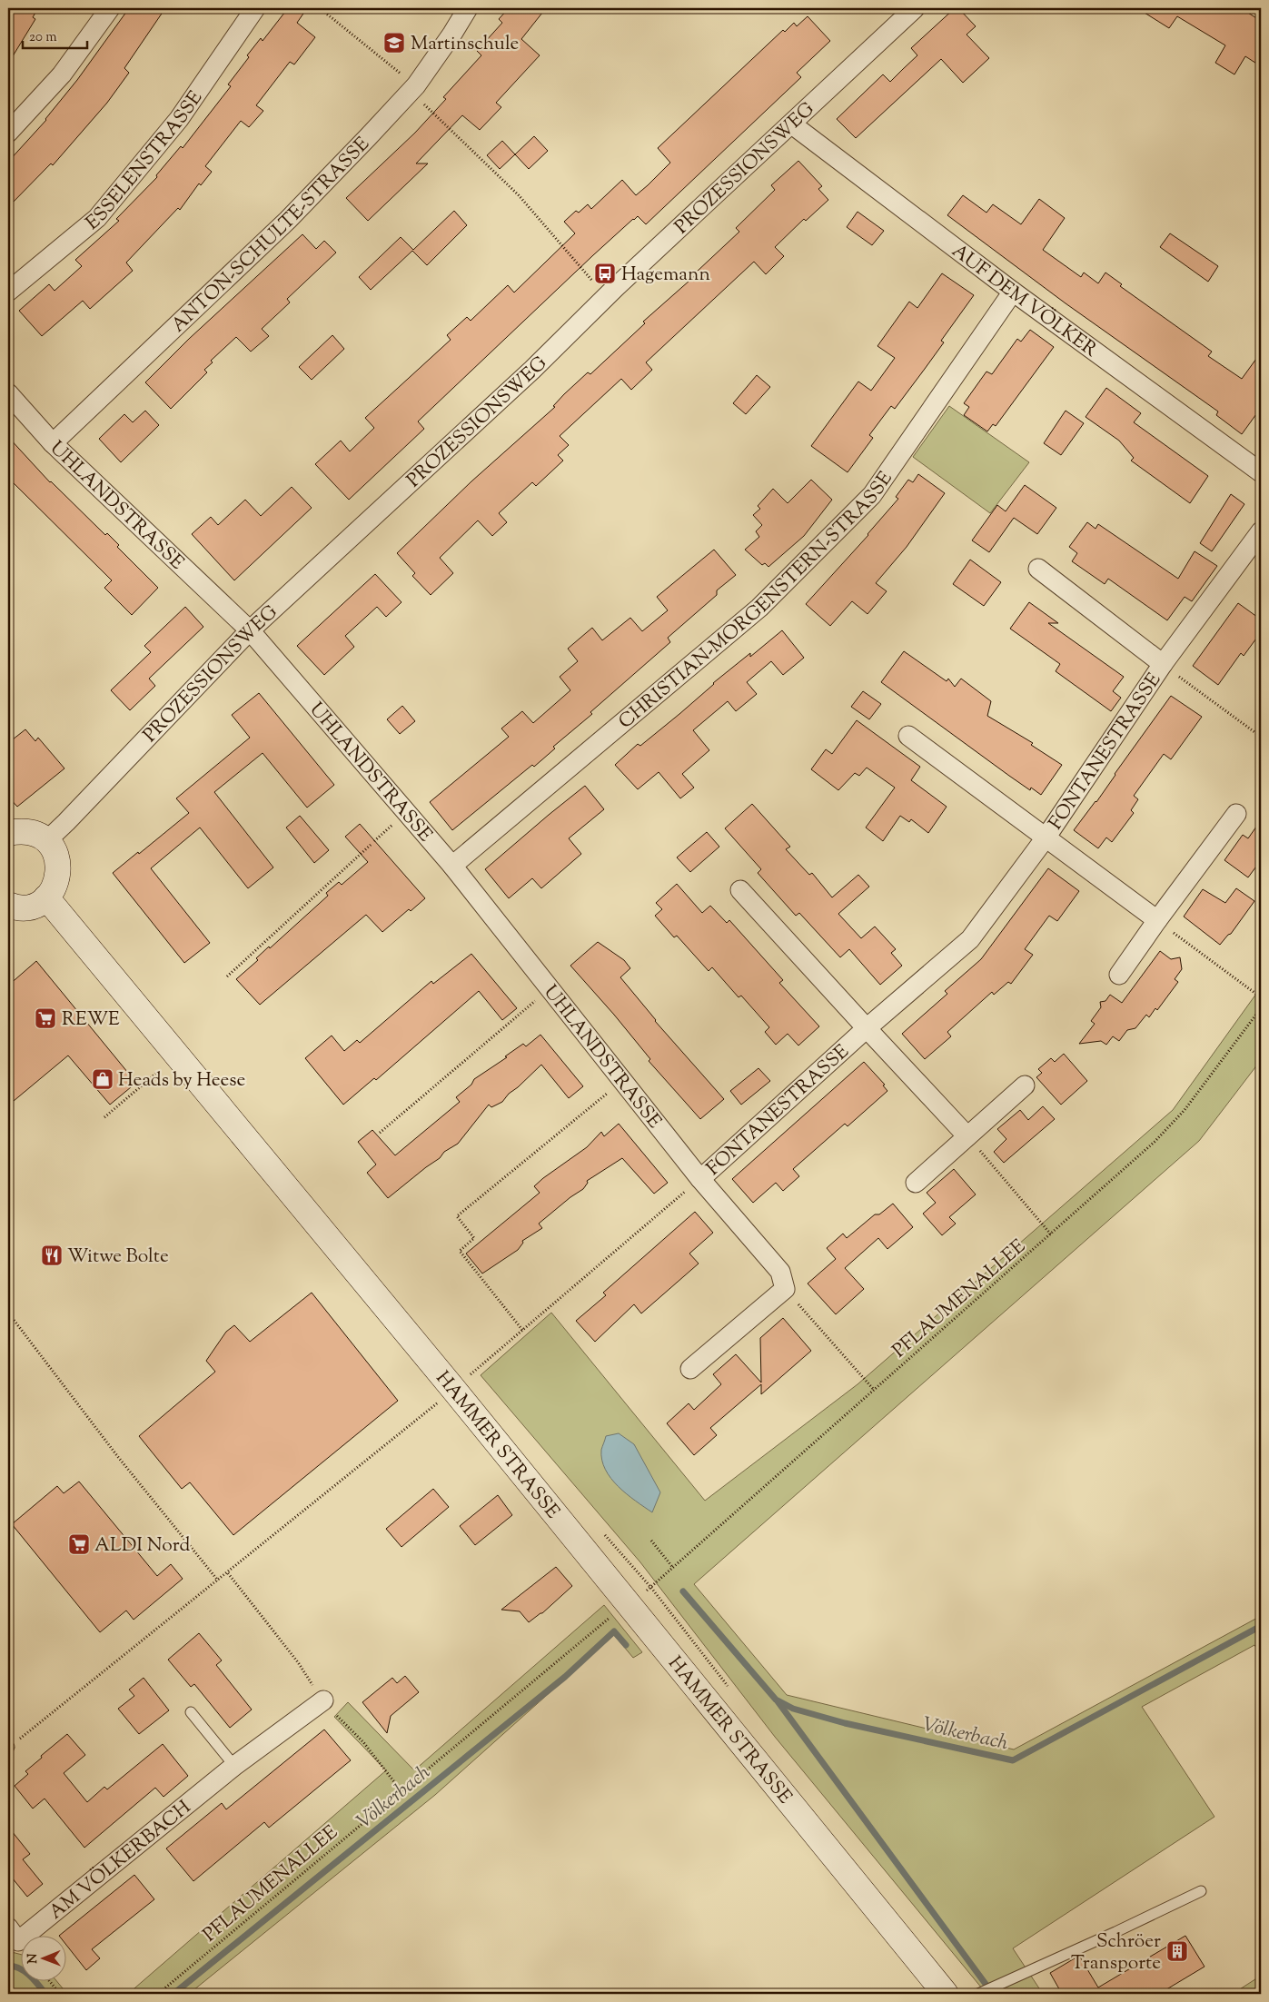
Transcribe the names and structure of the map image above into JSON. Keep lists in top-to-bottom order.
{
  "streets": {
    "main road": ["HAMMER STRASSE"],
    "street": [
      "ESSELENSTRASSE",
      "PROZESSIONSWEG",
      "ANTON-SCHULTE-STRASSE",
      "AUF DEM VÖLKER",
      "UHLANDSTRASSE",
      "CHRISTIAN-MORGENSTERN-STRASSE",
      "FONTANESTRASSE",
      "AM VÖLKERBACH"
    ],
    "path": ["PFLAUMENALLEE"]
  },
  "crossings": [
    ["PROZESSIONSWEG", "AUF DEM VÖLKER"],
    ["PROZESSIONSWEG", "UHLANDSTRASSE"],
    ["ANTON-SCHULTE-STRASSE", "UHLANDSTRASSE"],
    ["AUF DEM VÖLKER", "CHRISTIAN-MORGENSTERN-STRASSE"],
    ["UHLANDSTRASSE", "CHRISTIAN-MORGENSTERN-STRASSE"],
    ["UHLANDSTRASSE", "FONTANESTRASSE"]
  ],
  "water": ["Völkerbach"],
  "places": {
    "school or university": ["Martinschule"],
    "bus stop": ["Hagemann"],
    "supermarket": ["REWE", "ALDI Nord"],
    "shop": ["Heads by Heese"],
    "restaurant": ["Witwe Bolte"],
    "building": ["Schröer Transporte"]
  },
  "scale_bar": "20 m",
  "north": "left"
}
